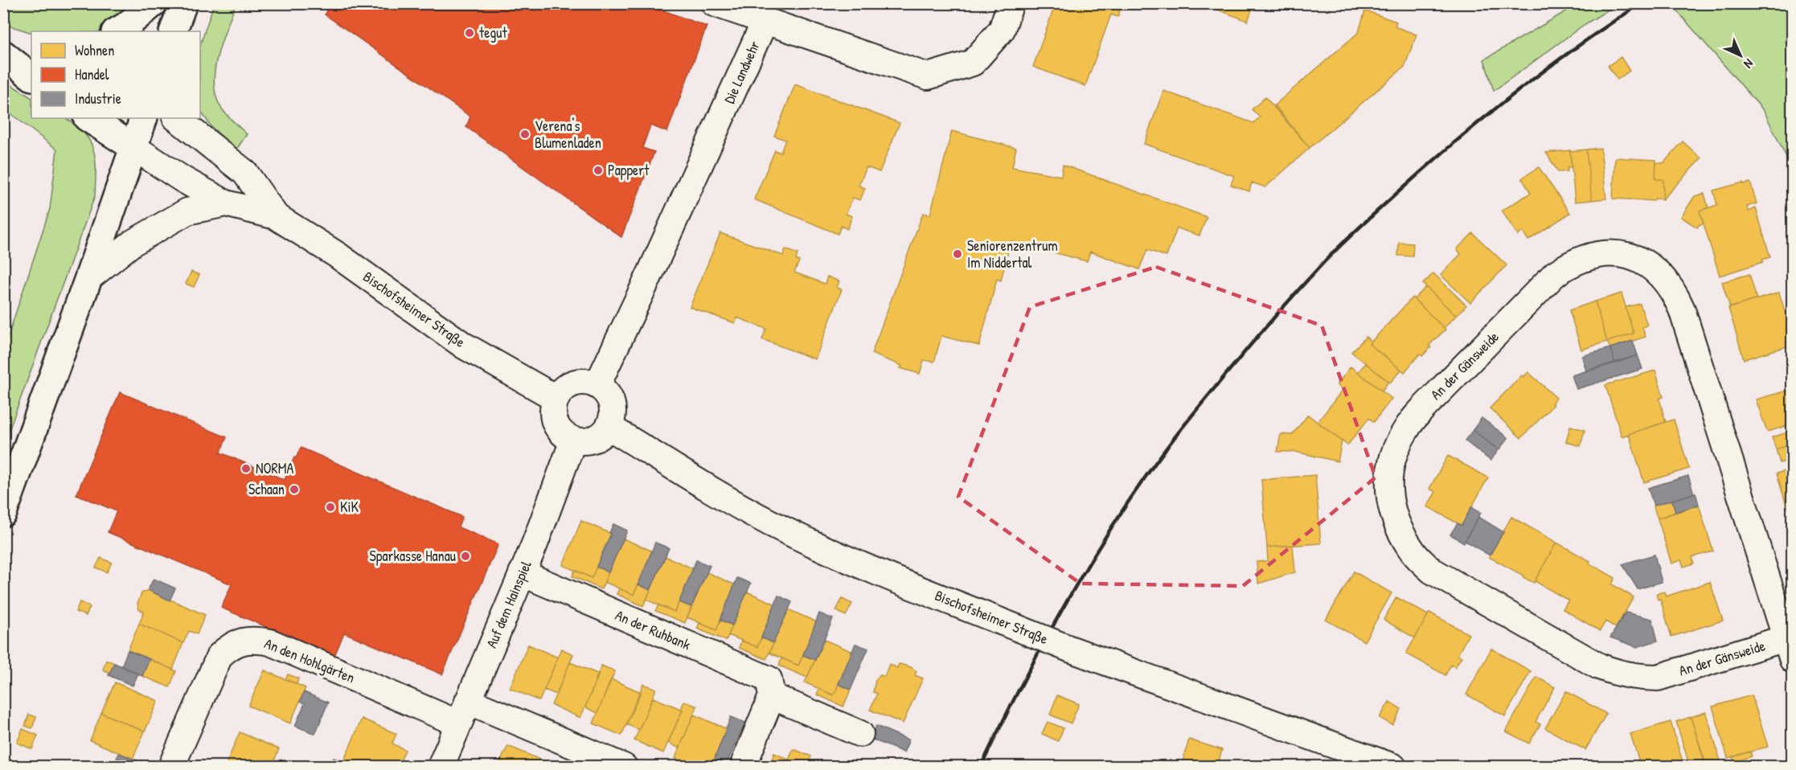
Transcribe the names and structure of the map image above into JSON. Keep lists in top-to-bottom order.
{
  "streets": {
    "street": [
      "Die Landwehr",
      "Bischofsheimer Straße",
      "An der Gänsweide",
      "Auf dem Hainspiel",
      "An der Ruhbank",
      "An den Hohlgärten"
    ]
  },
  "crossings": [
    ["Die Landwehr", "Bischofsheimer Straße"],
    ["Die Landwehr", "Auf dem Hainspiel"],
    ["Bischofsheimer Straße", "Auf dem Hainspiel"],
    ["Auf dem Hainspiel", "An der Ruhbank"],
    ["Auf dem Hainspiel", "An den Hohlgärten"]
  ],
  "places": [
    "tegut",
    "Verena's Blumenladen",
    "Pappert",
    "Seniorenzentrum Im Niddertal",
    "NORMA",
    "Schaan",
    "KiK",
    "Sparkasse Hanau"
  ],
  "legend": ["Wohnen", "Handel", "Industrie"],
  "north": "bottom right"
}
